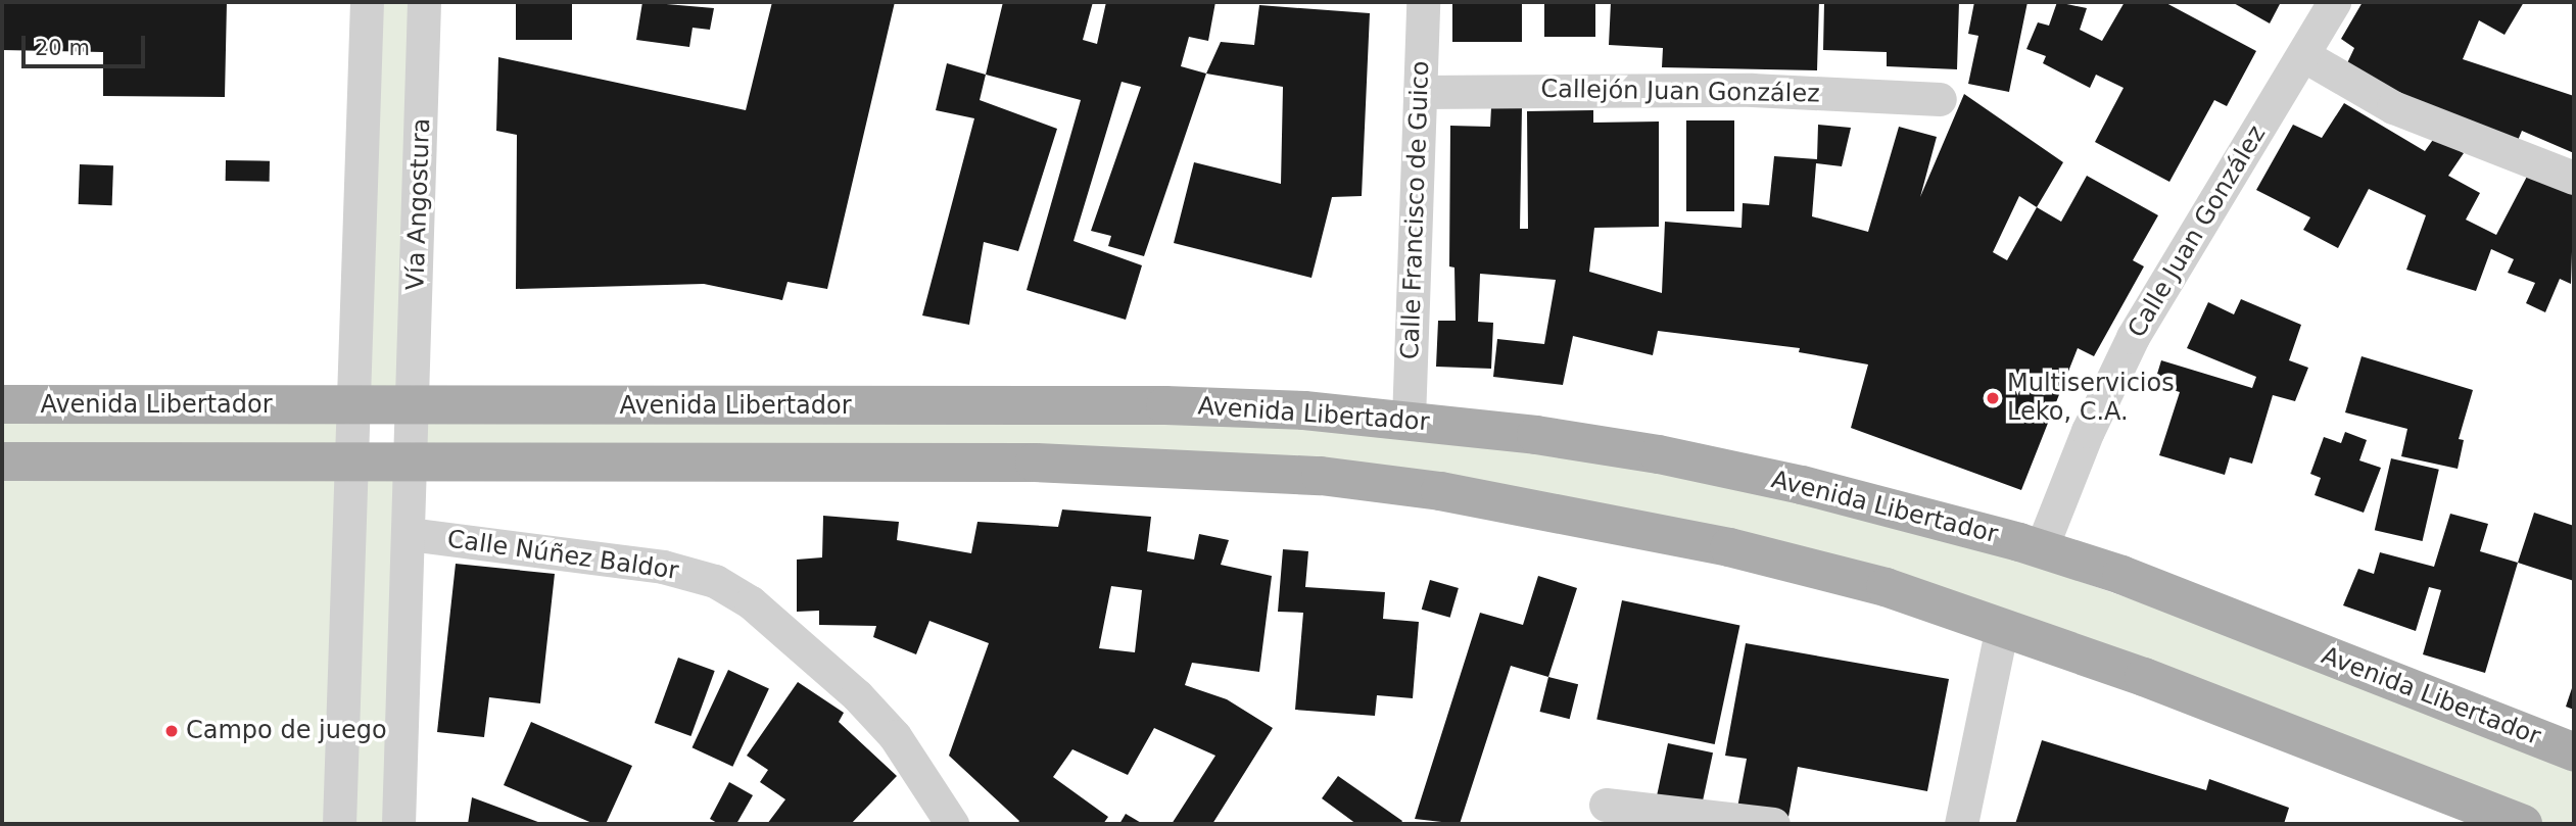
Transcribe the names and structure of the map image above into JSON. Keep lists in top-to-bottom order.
{
  "streets": {
    "main road": ["Avenida Libertador"],
    "street": [
      "Callejón Juan González",
      "Vía Angostura",
      "Calle Francisco de Guico",
      "Calle Juan González",
      "Calle Núñez Baldor"
    ]
  },
  "crossings": [
    ["Callejón Juan González", "Calle Francisco de Guico"],
    ["Vía Angostura", "Avenida Libertador"],
    ["Calle Francisco de Guico", "Avenida Libertador"],
    ["Calle Juan González", "Avenida Libertador"]
  ],
  "places": ["Multiservicios Leko, C.A.", "Campo de juego"],
  "scale_bar": "20 m"
}
